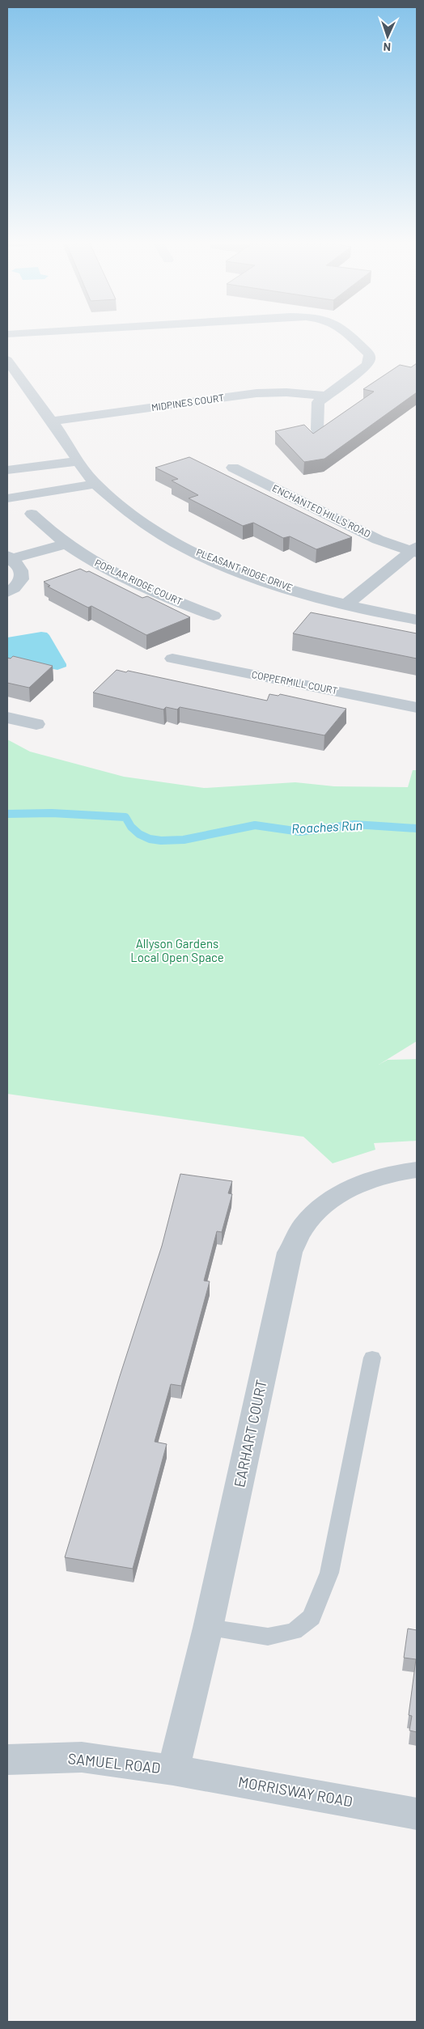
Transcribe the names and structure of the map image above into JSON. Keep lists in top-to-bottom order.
{
  "streets": {
    "street": [
      "MIDPINES COURT",
      "ENCHANTED HILLS ROAD",
      "PLEASANT RIDGE DRIVE",
      "POPLAR RIDGE COURT",
      "COPPERMILL COURT",
      "EARHART COURT",
      "SAMUEL ROAD",
      "MORRISWAY ROAD"
    ]
  },
  "crossings": [
    ["MIDPINES COURT", "PLEASANT RIDGE DRIVE"],
    ["ENCHANTED HILLS ROAD", "PLEASANT RIDGE DRIVE"],
    ["EARHART COURT", "SAMUEL ROAD"],
    ["EARHART COURT", "MORRISWAY ROAD"],
    ["SAMUEL ROAD", "MORRISWAY ROAD"]
  ],
  "water": ["Roaches Run"],
  "parks": ["Allyson Gardens Local Open Space"],
  "north": "bottom"
}
